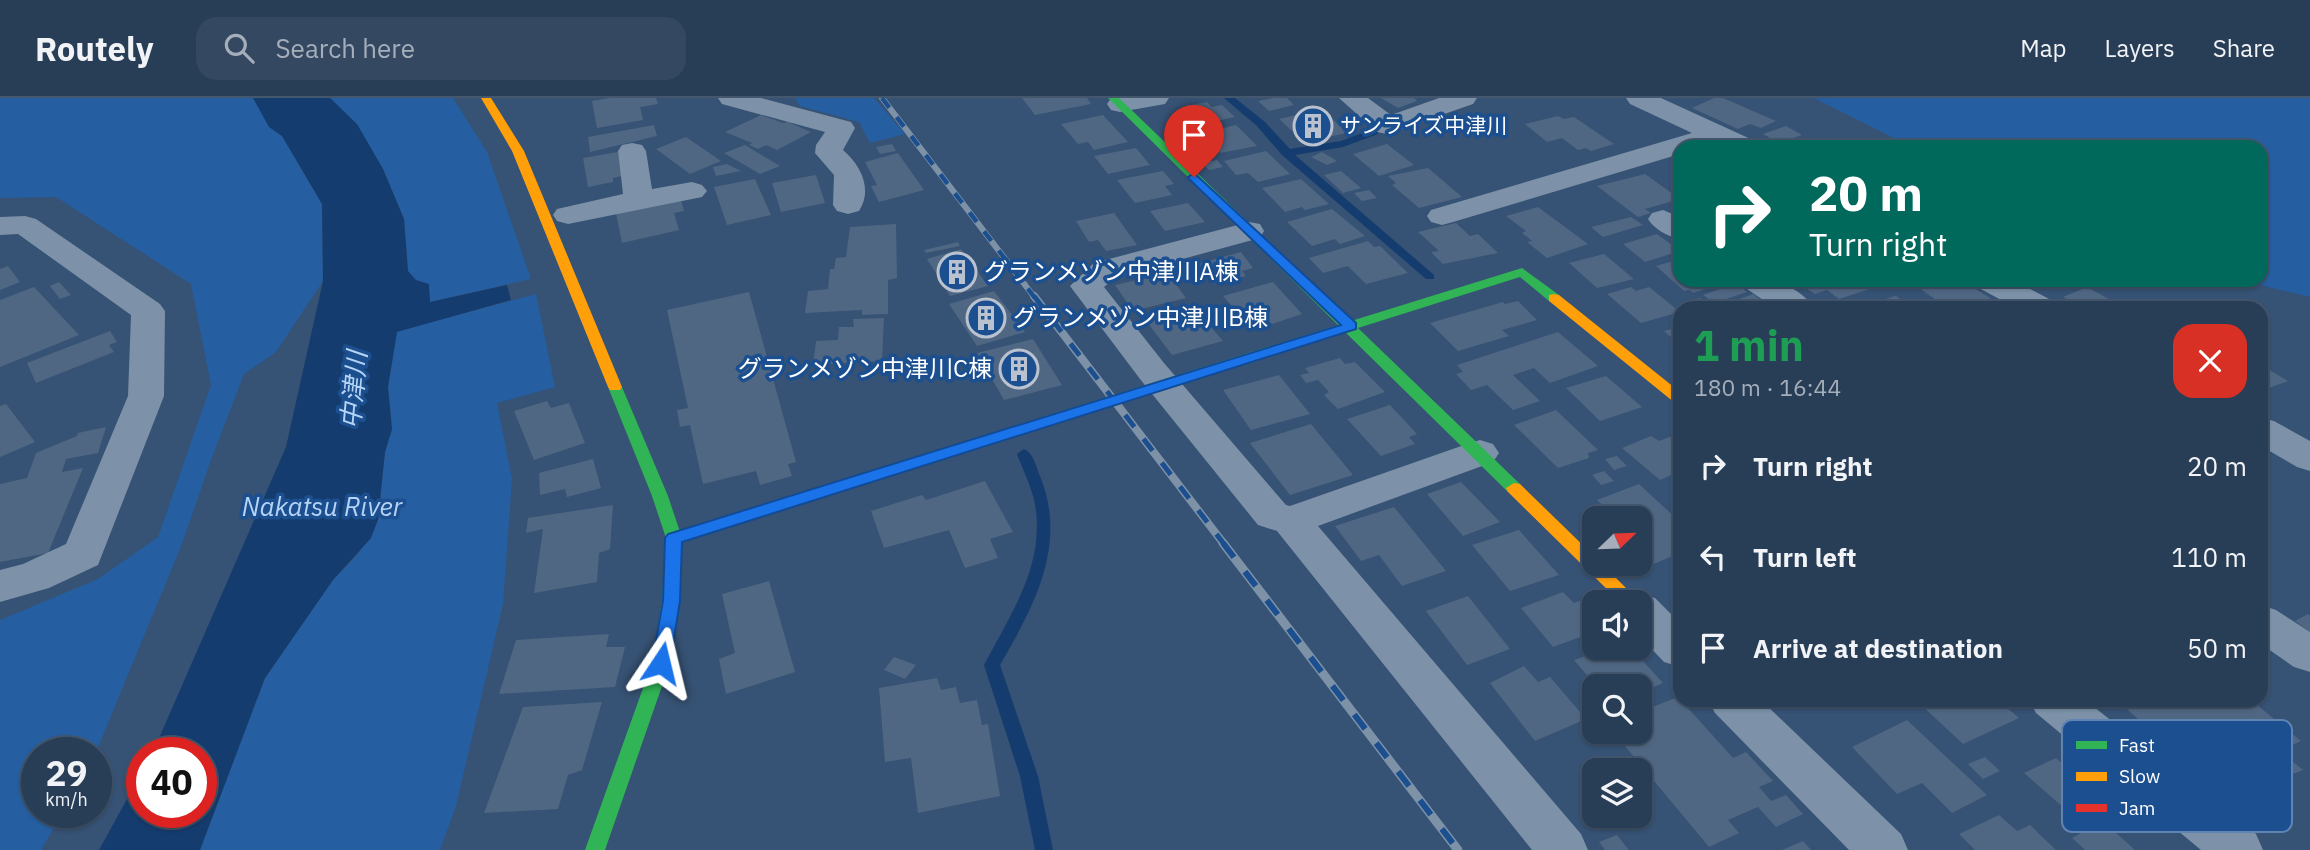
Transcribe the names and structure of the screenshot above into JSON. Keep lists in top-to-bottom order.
{
  "water": ["中津川", "Nakatsu River"],
  "places": {
    "building": [
      "サンライズ中津川",
      "グランメゾン中津川A棟",
      "グランメゾン中津川B棟",
      "グランメゾン中津川C棟"
    ]
  },
  "legend": ["Fast", "Slow", "Jam"],
  "north": "top right",
  "page": {
    "header": "Routely",
    "search": "Search here",
    "nav": ["Map", "Layers", "Share"],
    "turn": ["20 m", "Turn right"],
    "heading": ["1 min", "180 m · 16:44"],
    "list": [
      {
        "name": "Turn right",
        "value": "20 m"
      },
      {
        "name": "Turn left",
        "value": "110 m"
      },
      {
        "name": "Arrive at destination",
        "value": "50 m"
      }
    ],
    "speed": "29 km/h",
    "limit": "40"
  }
}
